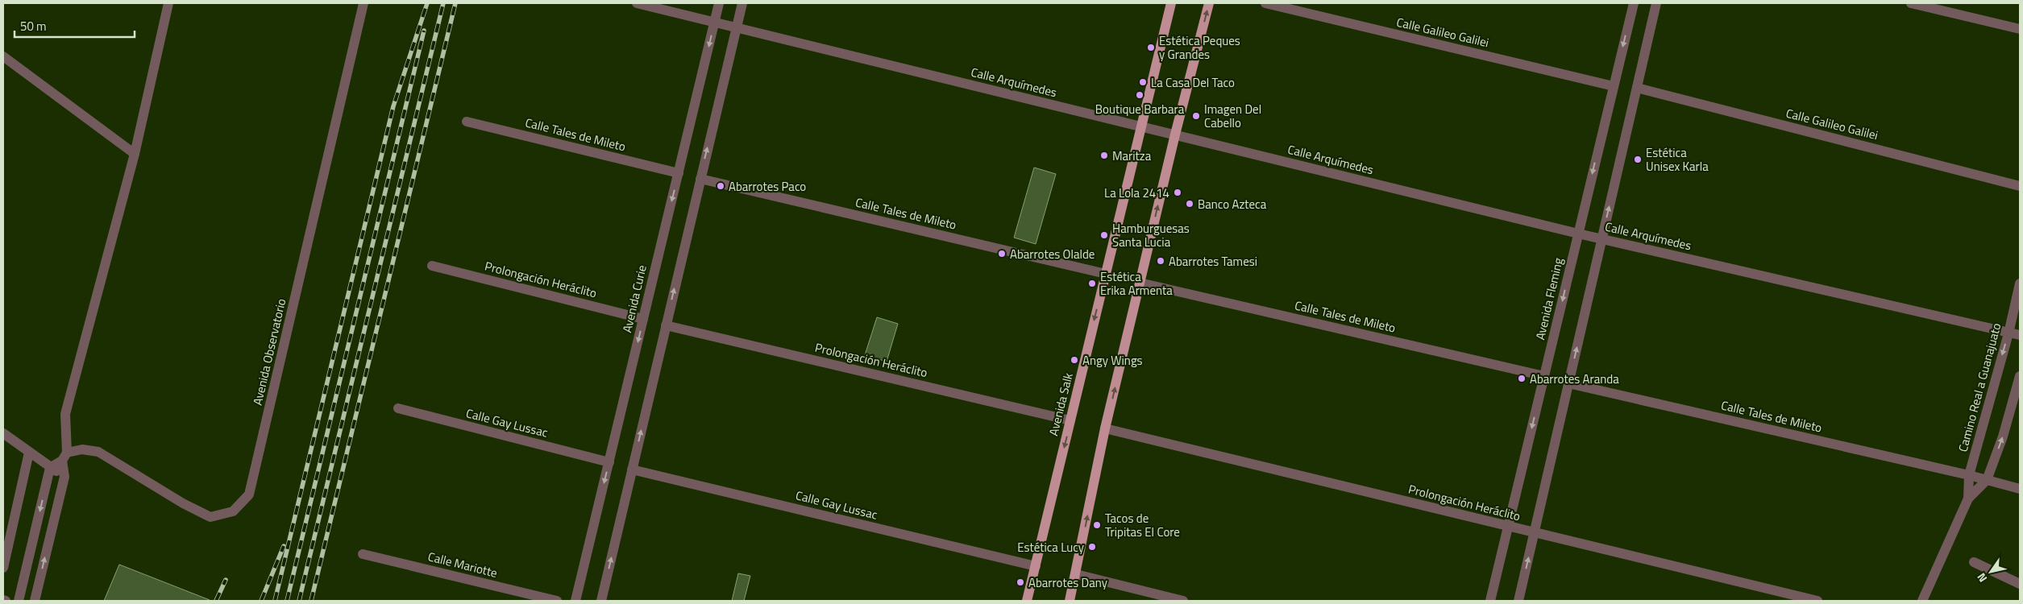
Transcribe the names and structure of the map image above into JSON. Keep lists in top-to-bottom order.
{
  "streets": {
    "main road": ["Avenida Salk"],
    "street": [
      "Calle Galileo Galilei",
      "Calle Arquímedes",
      "Calle Tales de Mileto",
      "Prolongación Heráclito",
      "Avenida Curie",
      "Avenida Fleming",
      "Avenida Observatorio",
      "Camino Real a Guanajuato",
      "Calle Gay Lussac",
      "Calle Mariotte"
    ]
  },
  "crossings": [
    ["Calle Galileo Galilei", "Avenida Fleming"],
    ["Calle Arquímedes", "Avenida Curie"],
    ["Calle Arquímedes", "Avenida Fleming"],
    ["Calle Arquímedes", "Camino Real a Guanajuato"],
    ["Calle Arquímedes", "Avenida Salk"],
    ["Calle Tales de Mileto", "Avenida Curie"],
    ["Calle Tales de Mileto", "Avenida Fleming"],
    ["Calle Tales de Mileto", "Camino Real a Guanajuato"],
    ["Calle Tales de Mileto", "Avenida Salk"],
    ["Prolongación Heráclito", "Avenida Curie"],
    ["Prolongación Heráclito", "Avenida Fleming"],
    ["Prolongación Heráclito", "Avenida Salk"],
    ["Avenida Curie", "Calle Gay Lussac"],
    ["Avenida Salk", "Calle Gay Lussac"]
  ],
  "places": [
    "Estética Peques y Grandes",
    "La Casa Del Taco",
    "Boutique Barbara",
    "Imagen Del Cabello",
    "Maritza",
    "Estética Unisex Karla",
    "Abarrotes Paco",
    "La Lola 2414",
    "Banco Azteca",
    "Hamburguesas Santa Lucia",
    "Abarrotes Olalde",
    "Abarrotes Tamesi",
    "Estética Erika Armenta",
    "Angy Wings",
    "Abarrotes Aranda",
    "Tacos de Tripitas El Core",
    "Estética Lucy",
    "Abarrotes Dany"
  ],
  "scale_bar": "50 m",
  "north": "bottom left"
}
